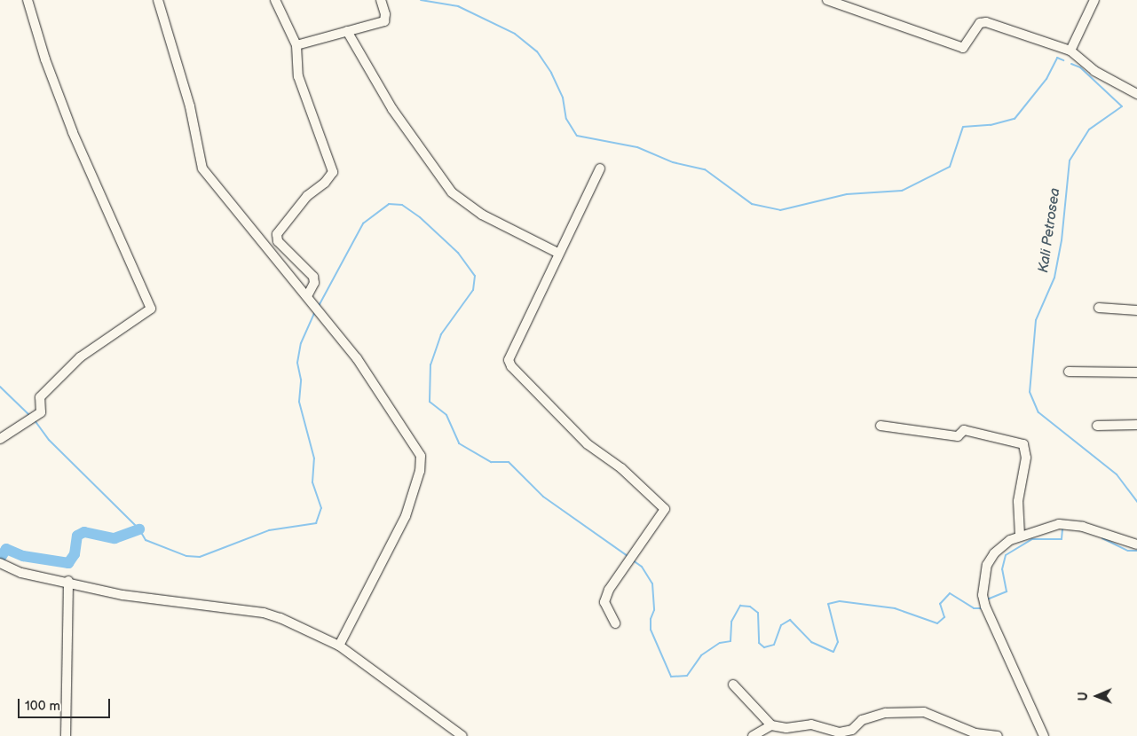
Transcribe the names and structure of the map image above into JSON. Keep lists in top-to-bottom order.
{
  "water": ["Kali Petrosea"],
  "scale_bar": "100 m",
  "north": "left"
}
